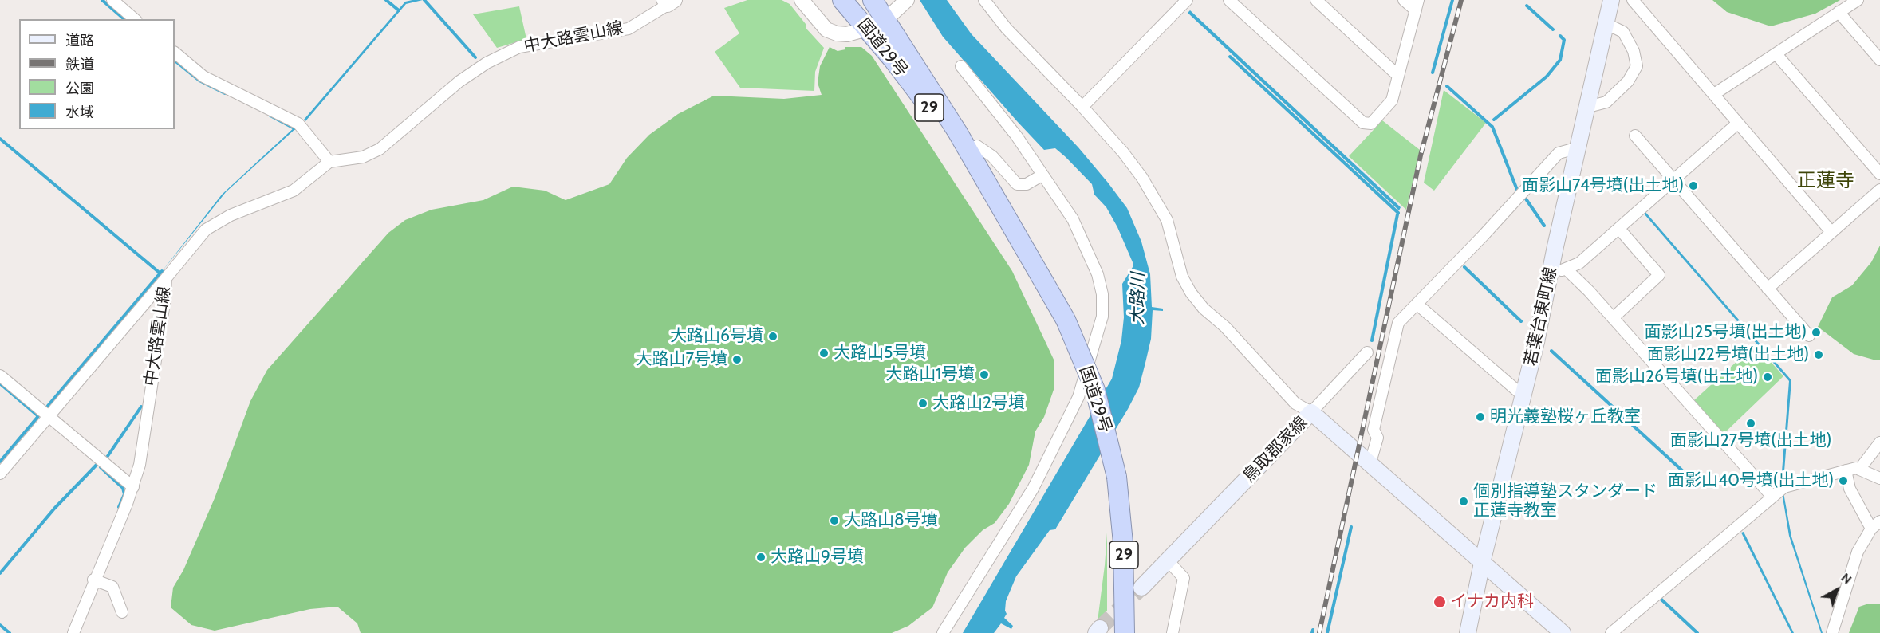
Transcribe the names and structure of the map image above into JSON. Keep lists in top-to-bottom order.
{
  "streets": {
    "highway": ["国道29号", "29"],
    "main road": ["若葉台東町線", "鳥取郡家線"],
    "street": ["中大路雲山線"]
  },
  "crossings": [
    ["若葉台東町線", "鳥取郡家線"]
  ],
  "districts": ["正蓮寺"],
  "water": ["大路川"],
  "places": [
    "面影山74号墳(出土地)",
    "面影山25号墳(出土地)",
    "大路山6号墳",
    "大路山5号墳",
    "面影山22号墳(出土地)",
    "大路山7号墳",
    "大路山1号墳",
    "面影山26号墳(出土地)",
    "大路山2号墳",
    "明光義塾桜ヶ丘教室",
    "面影山27号墳(出土地)",
    "面影山40号墳(出土地)",
    "個別指導塾スタンダード 正蓮寺教室",
    "大路山8号墳",
    "大路山9号墳",
    "イナカ内科"
  ],
  "legend": [
    "道路",
    "鉄道",
    "公園",
    "水域"
  ],
  "north": "top right"
}
